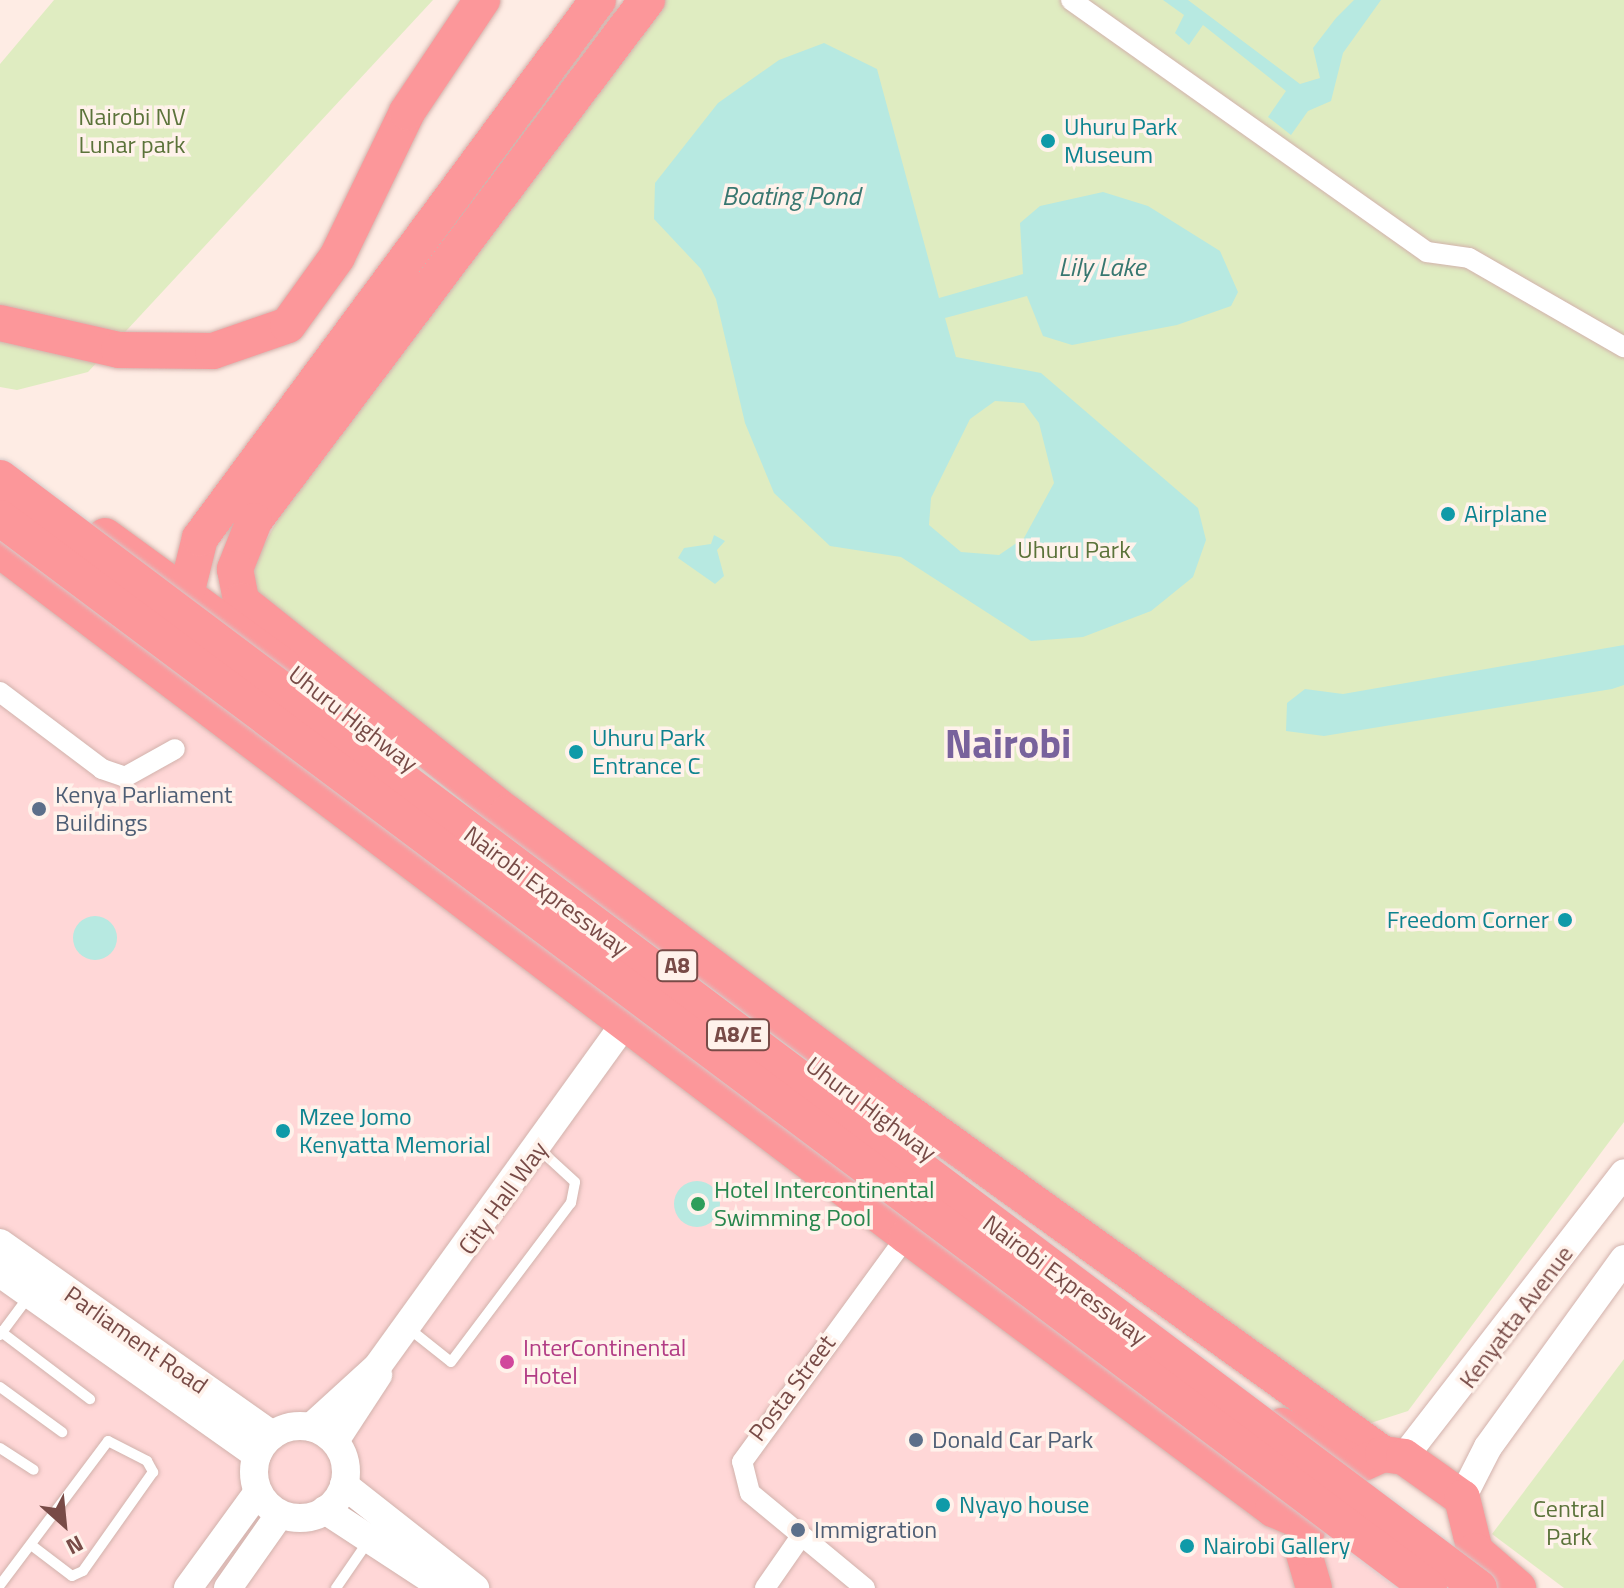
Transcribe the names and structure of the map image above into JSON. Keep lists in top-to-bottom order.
{
  "streets": {
    "highway": [
      "Uhuru Highway",
      "Nairobi Expressway",
      "A8",
      "A8/E"
    ],
    "street": [
      "City Hall Way",
      "Kenyatta Avenue",
      "Parliament Road",
      "Posta Street"
    ]
  },
  "crossings": [
    ["Uhuru Highway", "A8"],
    ["Uhuru Highway", "Kenyatta Avenue"],
    ["A8", "Kenyatta Avenue"],
    ["City Hall Way", "Parliament Road"]
  ],
  "districts": ["Nairobi"],
  "water": ["Boating Pond", "Lily Lake"],
  "parks": ["Nairobi NV Lunar park", "Uhuru Park", "Central Park"],
  "places": [
    "Uhuru Park Museum",
    "Airplane",
    "Uhuru Park Entrance C",
    "Kenya Parliament Buildings",
    "Freedom Corner",
    "Mzee Jomo Kenyatta Memorial",
    "Hotel Intercontinental Swimming Pool",
    "InterContinental Hotel",
    "Donald Car Park",
    "Nyayo house",
    "Immigration",
    "Nairobi Gallery"
  ],
  "north": "bottom right"
}
